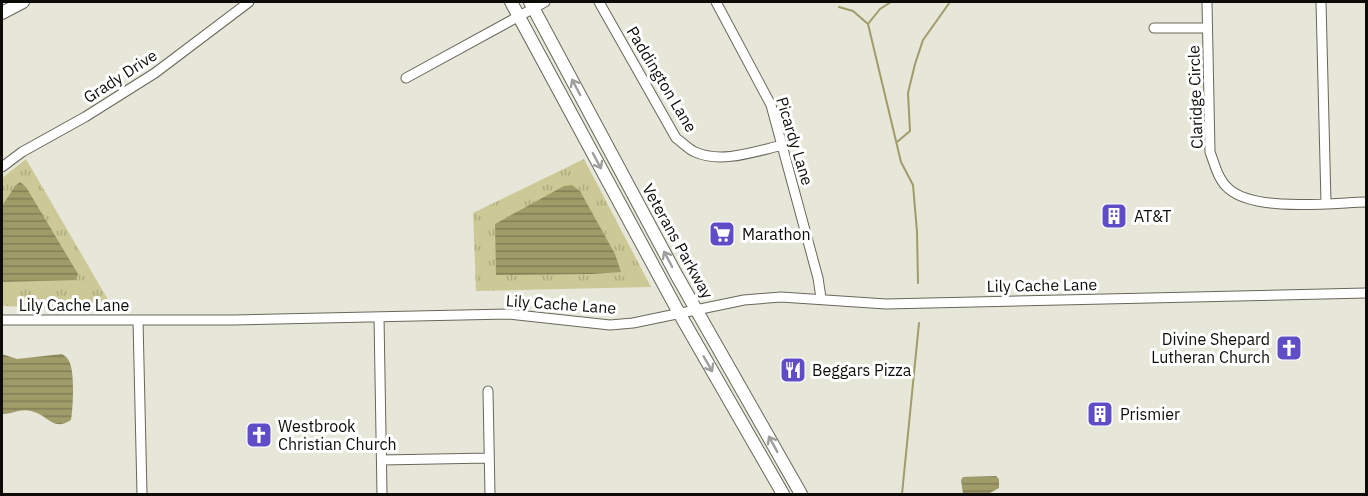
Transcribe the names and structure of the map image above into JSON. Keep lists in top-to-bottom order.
{
  "streets": {
    "main road": ["Veterans Parkway"],
    "street": [
      "Grady Drive",
      "Paddington Lane",
      "Claridge Circle",
      "Picardy Lane",
      "Lily Cache Lane"
    ]
  },
  "crossings": [
    ["Paddington Lane", "Picardy Lane"],
    ["Picardy Lane", "Lily Cache Lane"],
    ["Veterans Parkway", "Lily Cache Lane"]
  ],
  "places": {
    "building": ["AT&T", "Prismier"],
    "supermarket": ["Marathon"],
    "church": ["Divine Shepard Lutheran Church", "Westbrook Christian Church"],
    "restaurant": ["Beggars Pizza"]
  }
}
